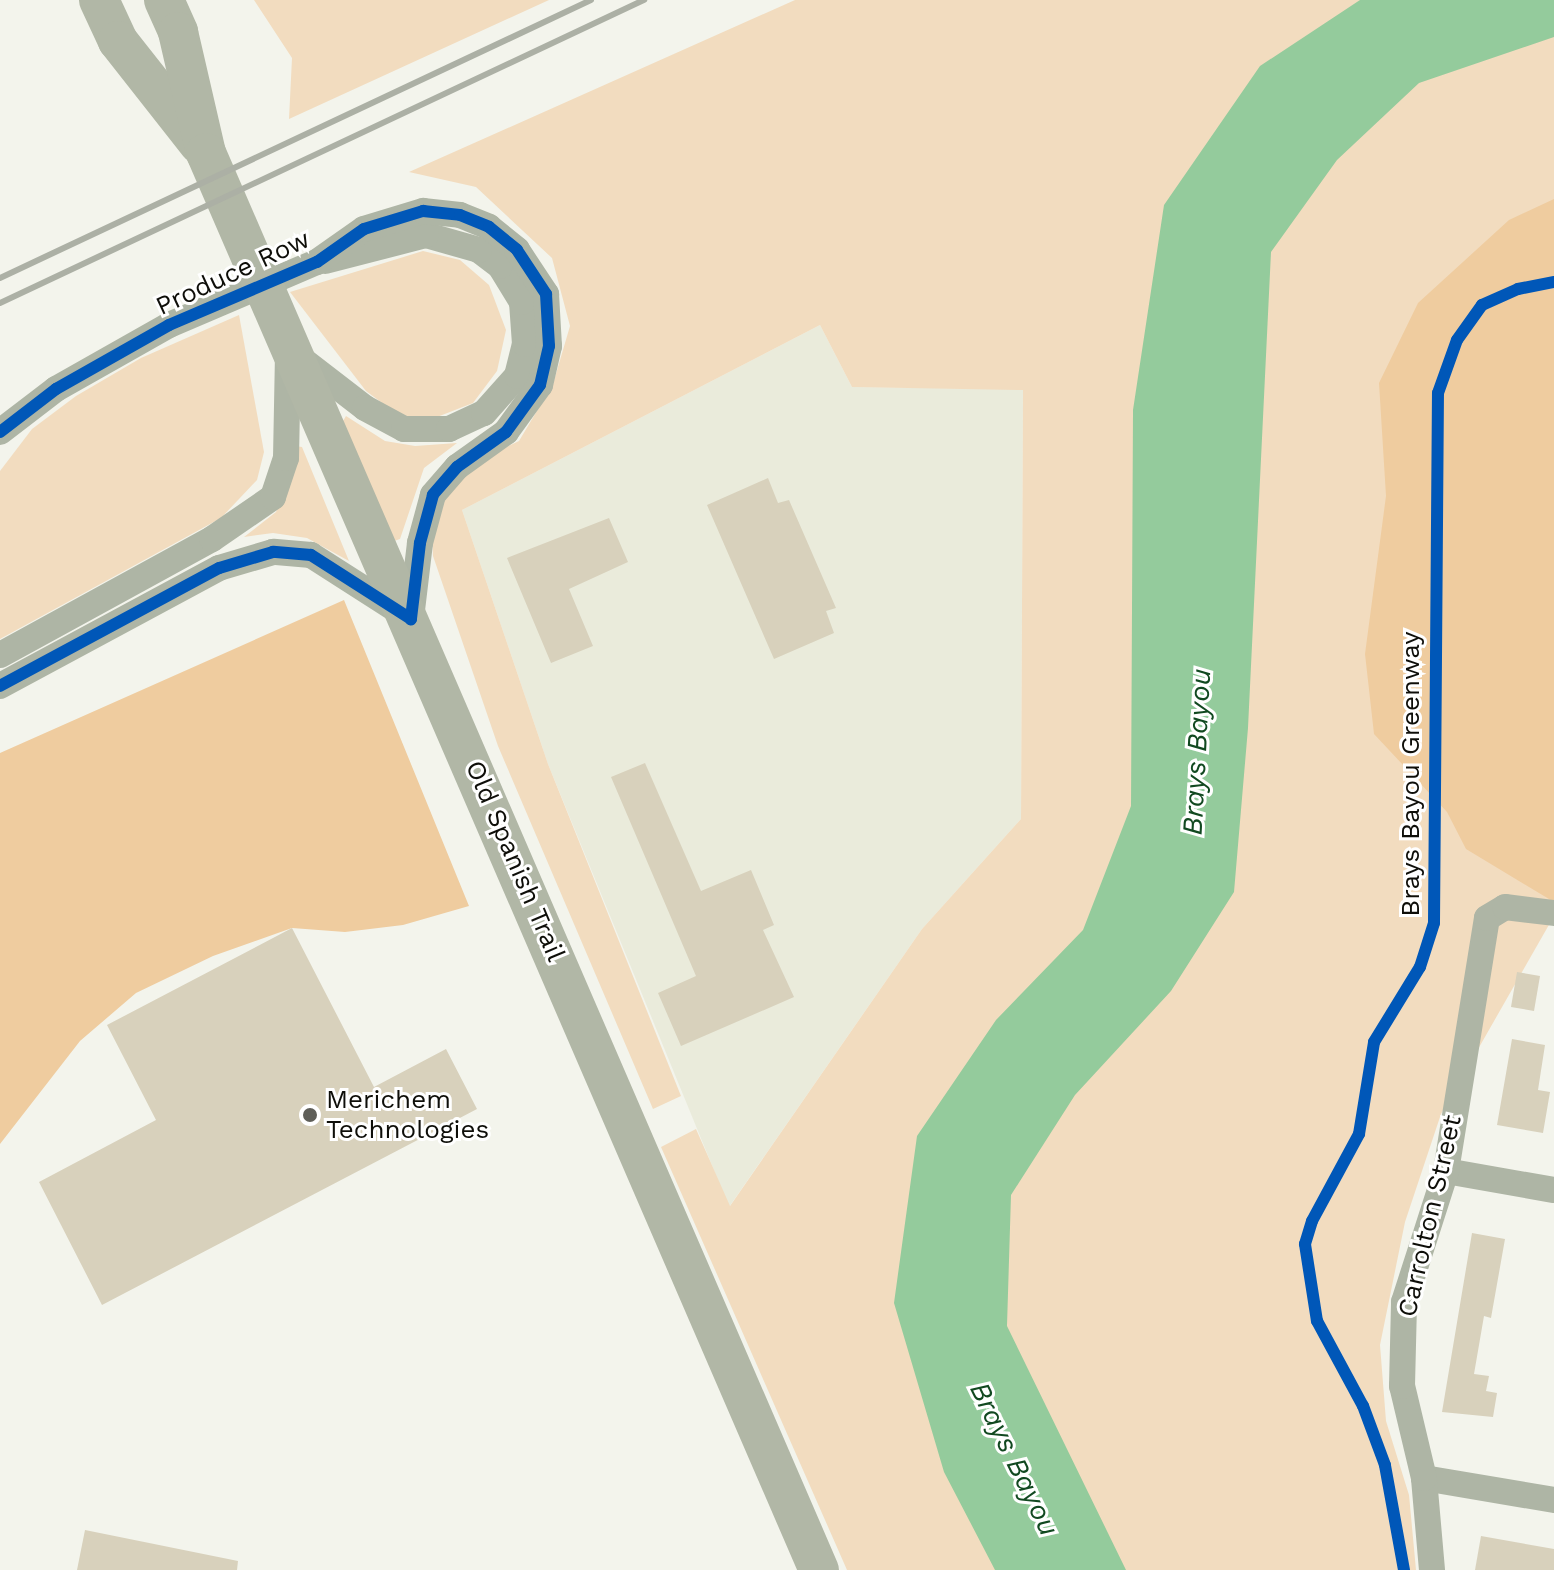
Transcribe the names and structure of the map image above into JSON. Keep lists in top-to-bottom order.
{
  "streets": {
    "main road": ["Old Spanish Trail"],
    "street": ["Produce Row", "Carrolton Street"],
    "cycle path": ["Brays Bayou Greenway"]
  },
  "crossings": [
    ["Produce Row", "Old Spanish Trail"]
  ],
  "water": ["Brays Bayou"],
  "places": ["Merichem Technologies"]
}
